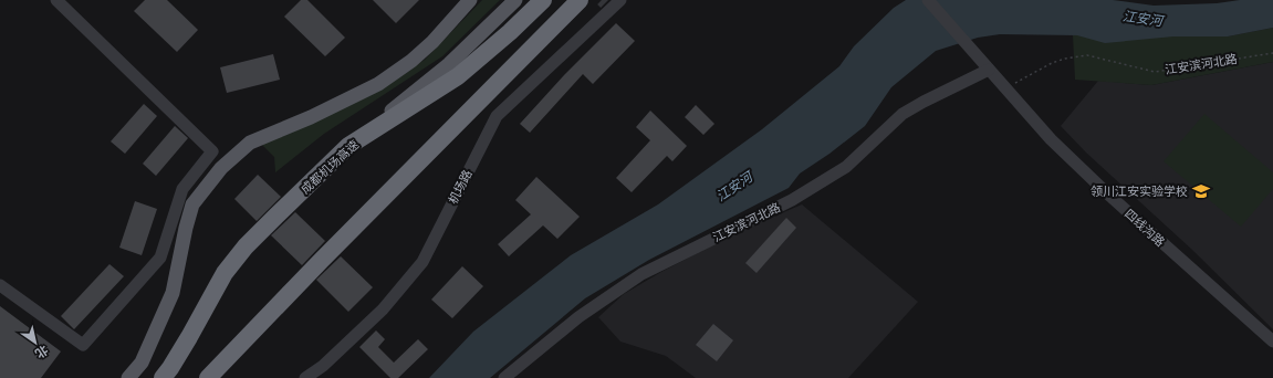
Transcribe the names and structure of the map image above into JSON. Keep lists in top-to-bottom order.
{
  "streets": {
    "highway": ["成都机场高速"],
    "street": ["江安滨河北路", "机场路", "四线沟路"]
  },
  "crossings": [
    ["江安滨河北路", "四线沟路"]
  ],
  "water": ["江安河"],
  "places": {
    "school or university": ["领川江安实验学校"]
  },
  "north": "bottom right"
}
